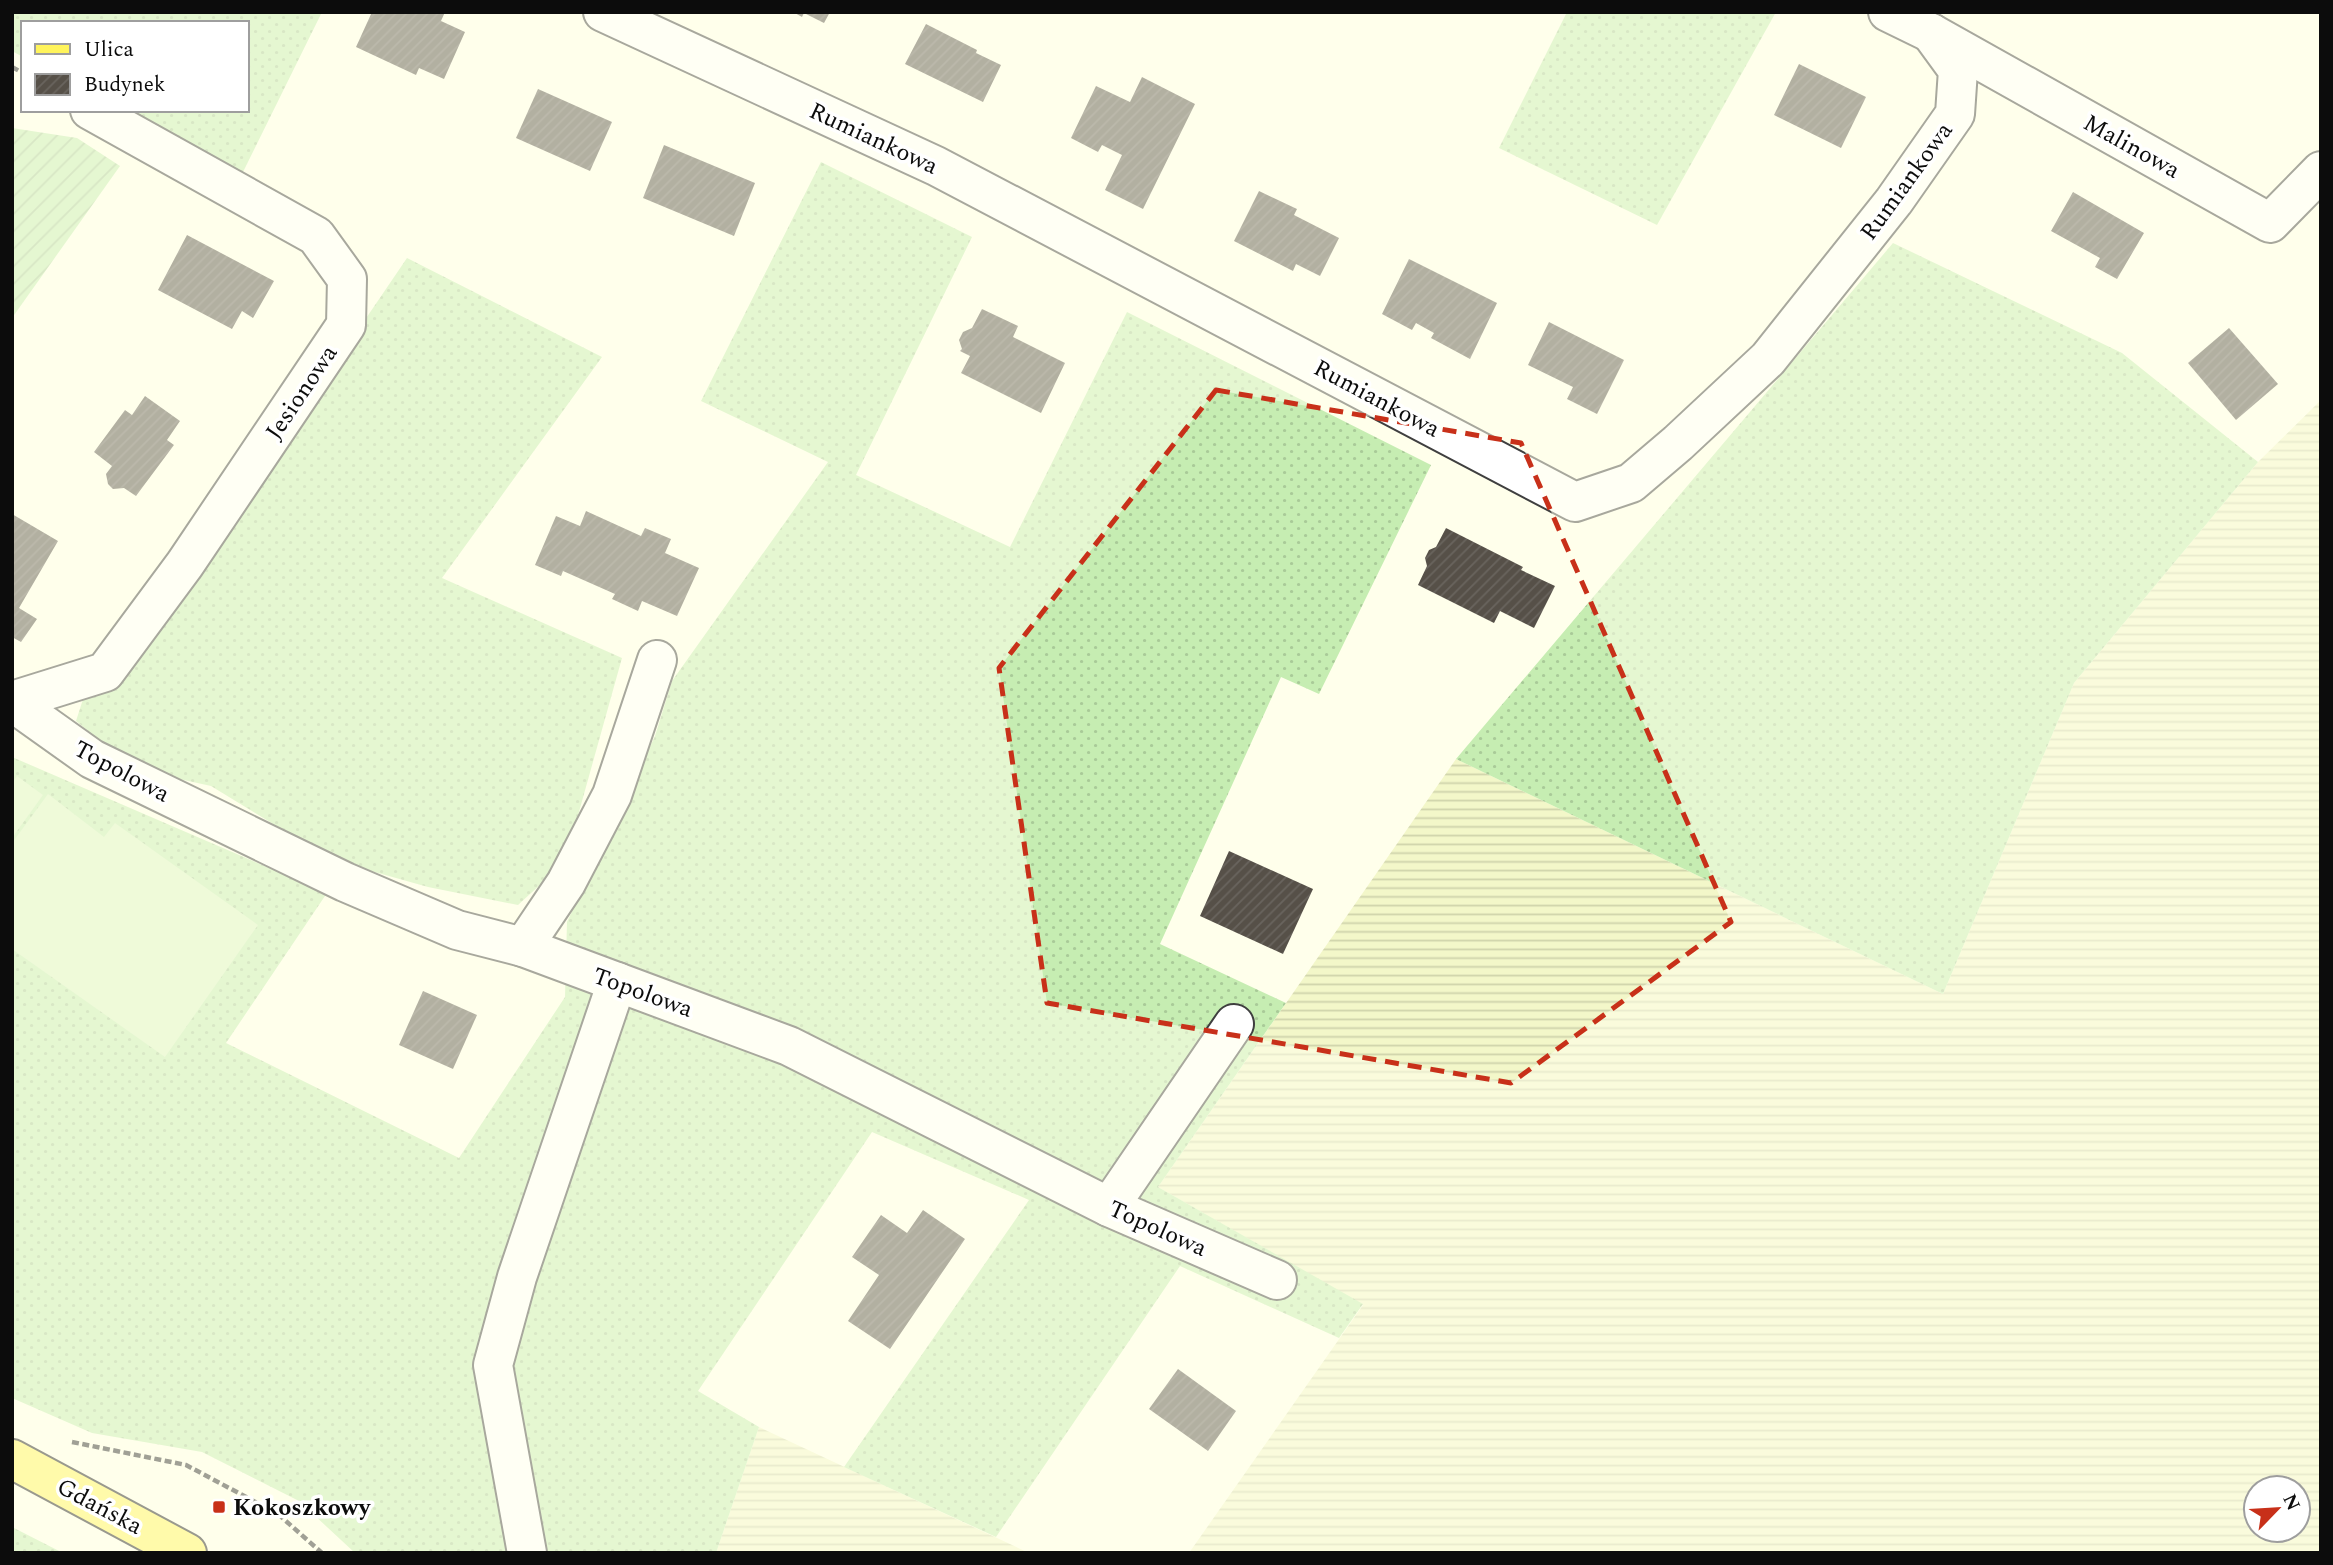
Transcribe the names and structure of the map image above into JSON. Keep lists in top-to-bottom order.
{
  "streets": {
    "main road": ["Gdańska"],
    "street": [
      "Rumiankowa",
      "Malinowa",
      "Jesionowa",
      "Topolowa"
    ]
  },
  "crossings": [
    ["Rumiankowa", "Malinowa"],
    ["Jesionowa", "Topolowa"]
  ],
  "places": {
    "transit": ["Kokoszkowy"]
  },
  "legend": ["Ulica", "Budynek"],
  "north": "top right"
}
